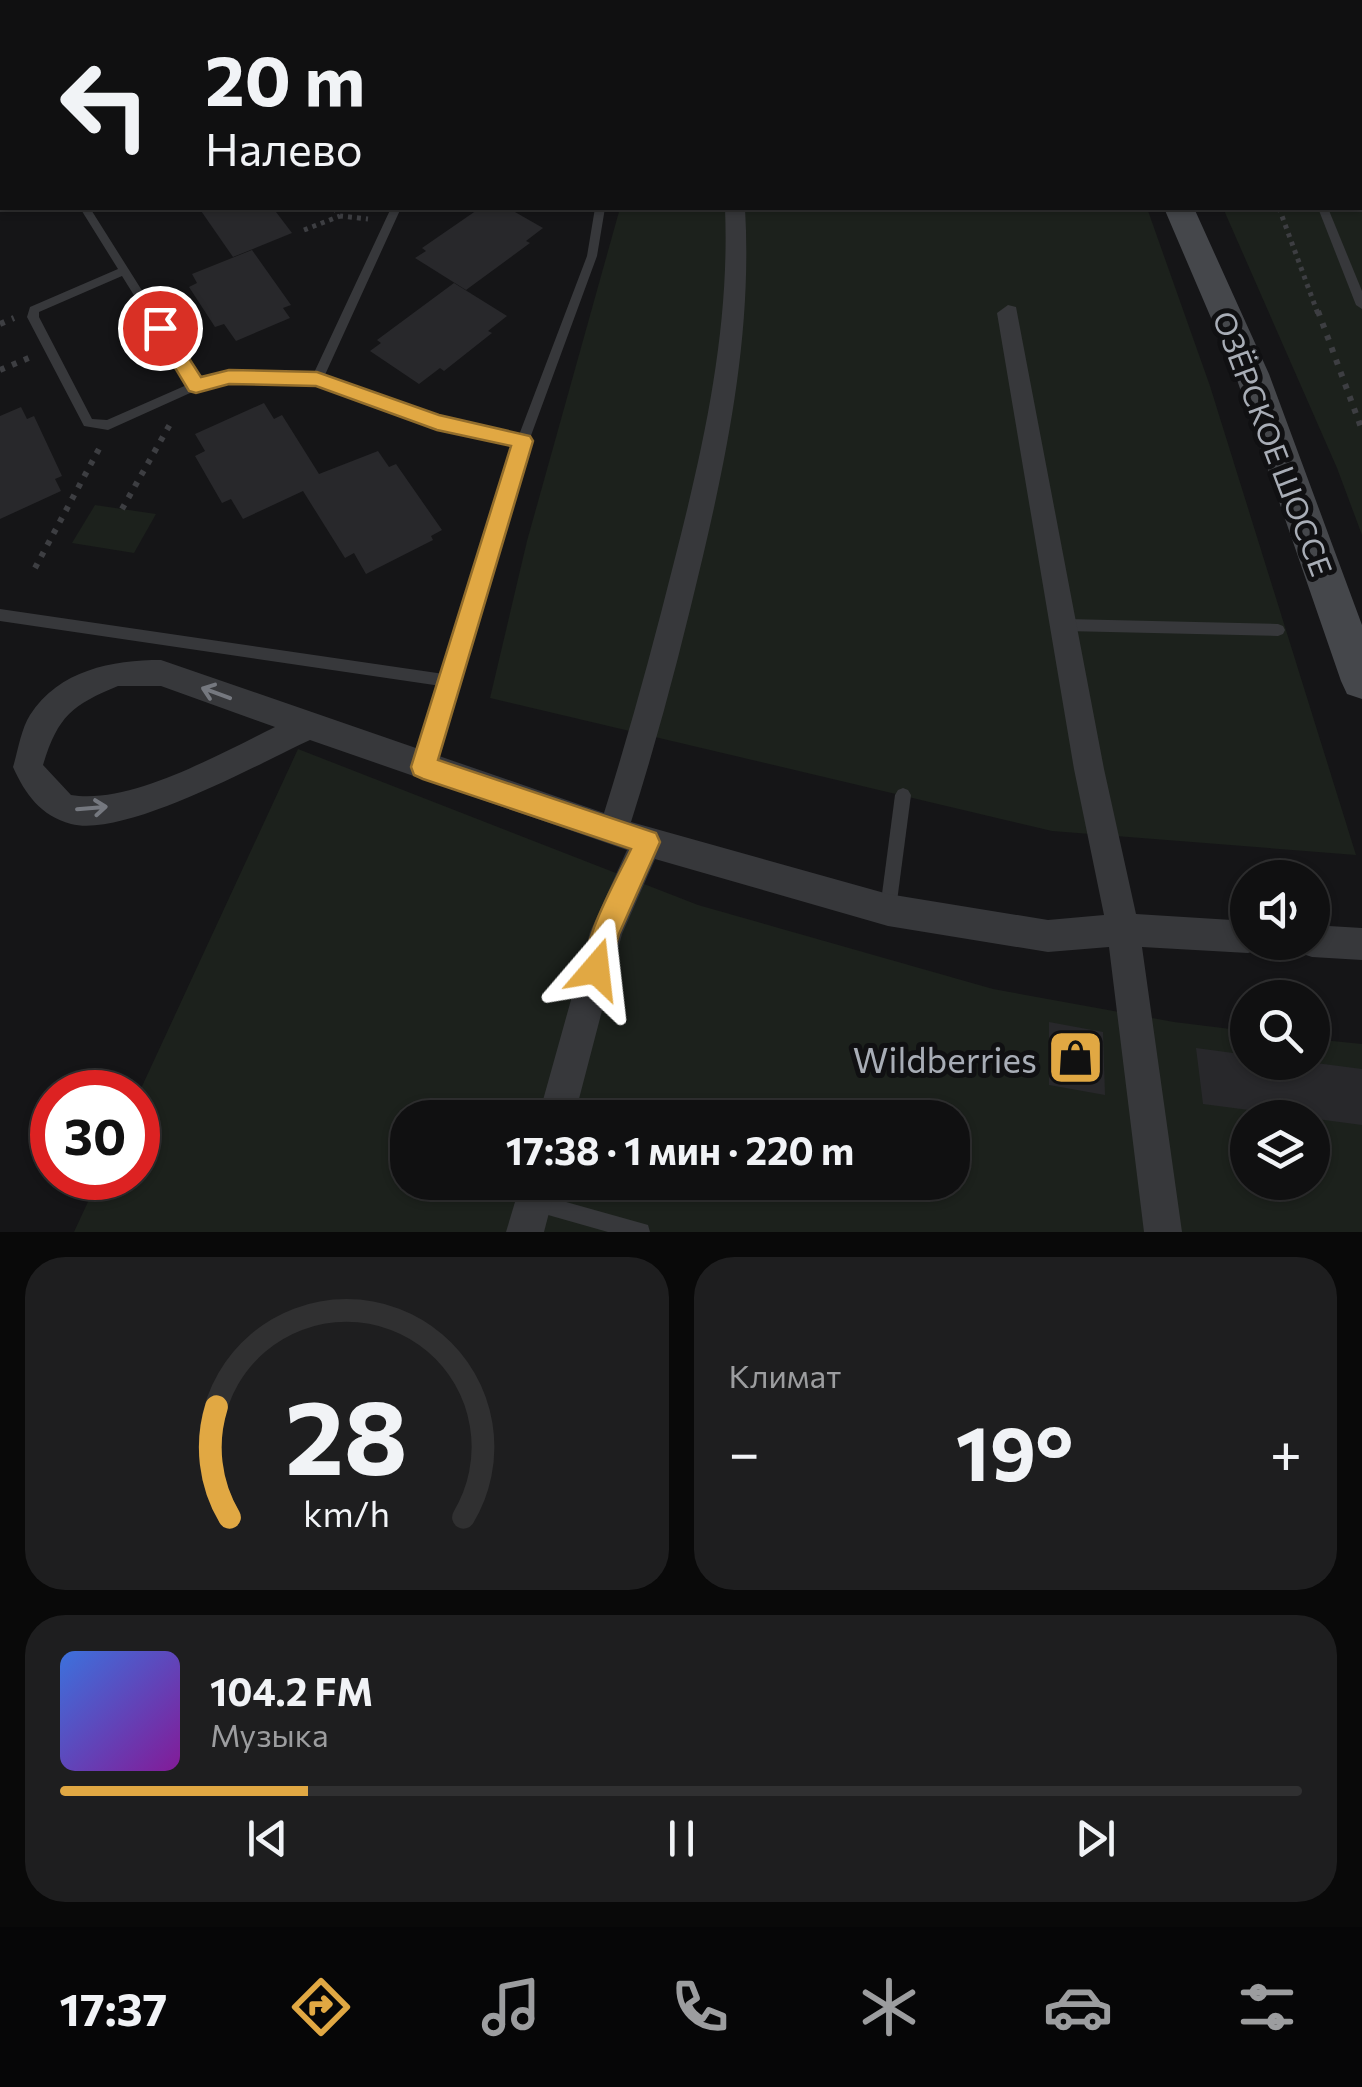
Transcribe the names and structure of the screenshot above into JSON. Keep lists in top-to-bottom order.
{
  "streets": {
    "main road": ["ОЗЁРСКОЕ ШОССЕ"]
  },
  "places": {
    "shop": ["Wildberries"]
  },
  "page": {
    "turn": ["20 m", "Налево"],
    "limit": "30",
    "trip": "17:38 · 1 мин · 220 m",
    "tile": "Климат",
    "heat": ["−", "19°", "+"],
    "song": ["104.2 FM", "Музыка"],
    "tabs": "17:37",
    "gauge": ["28", "km/h"]
  }
}
